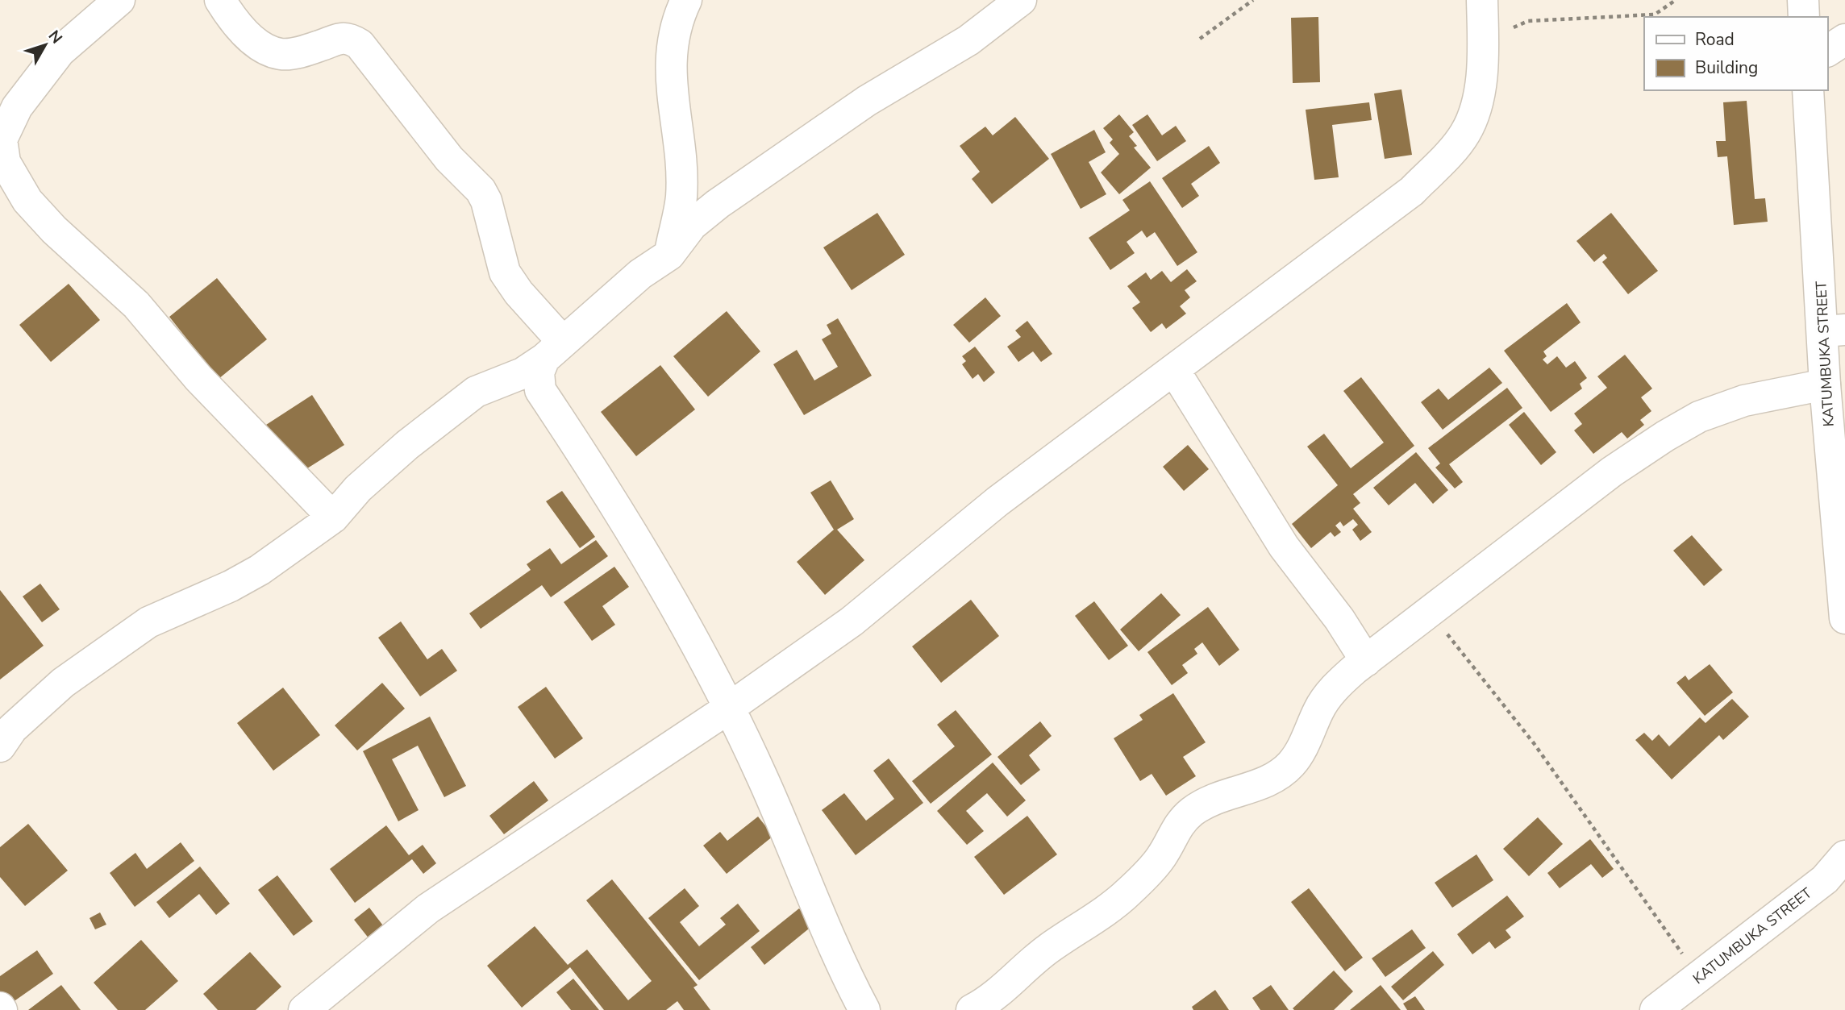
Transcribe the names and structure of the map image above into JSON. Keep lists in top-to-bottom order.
{
  "streets": {
    "street": ["KATUMBUKA STREET"]
  },
  "legend": ["Road", "Building"],
  "north": "top right"
}
